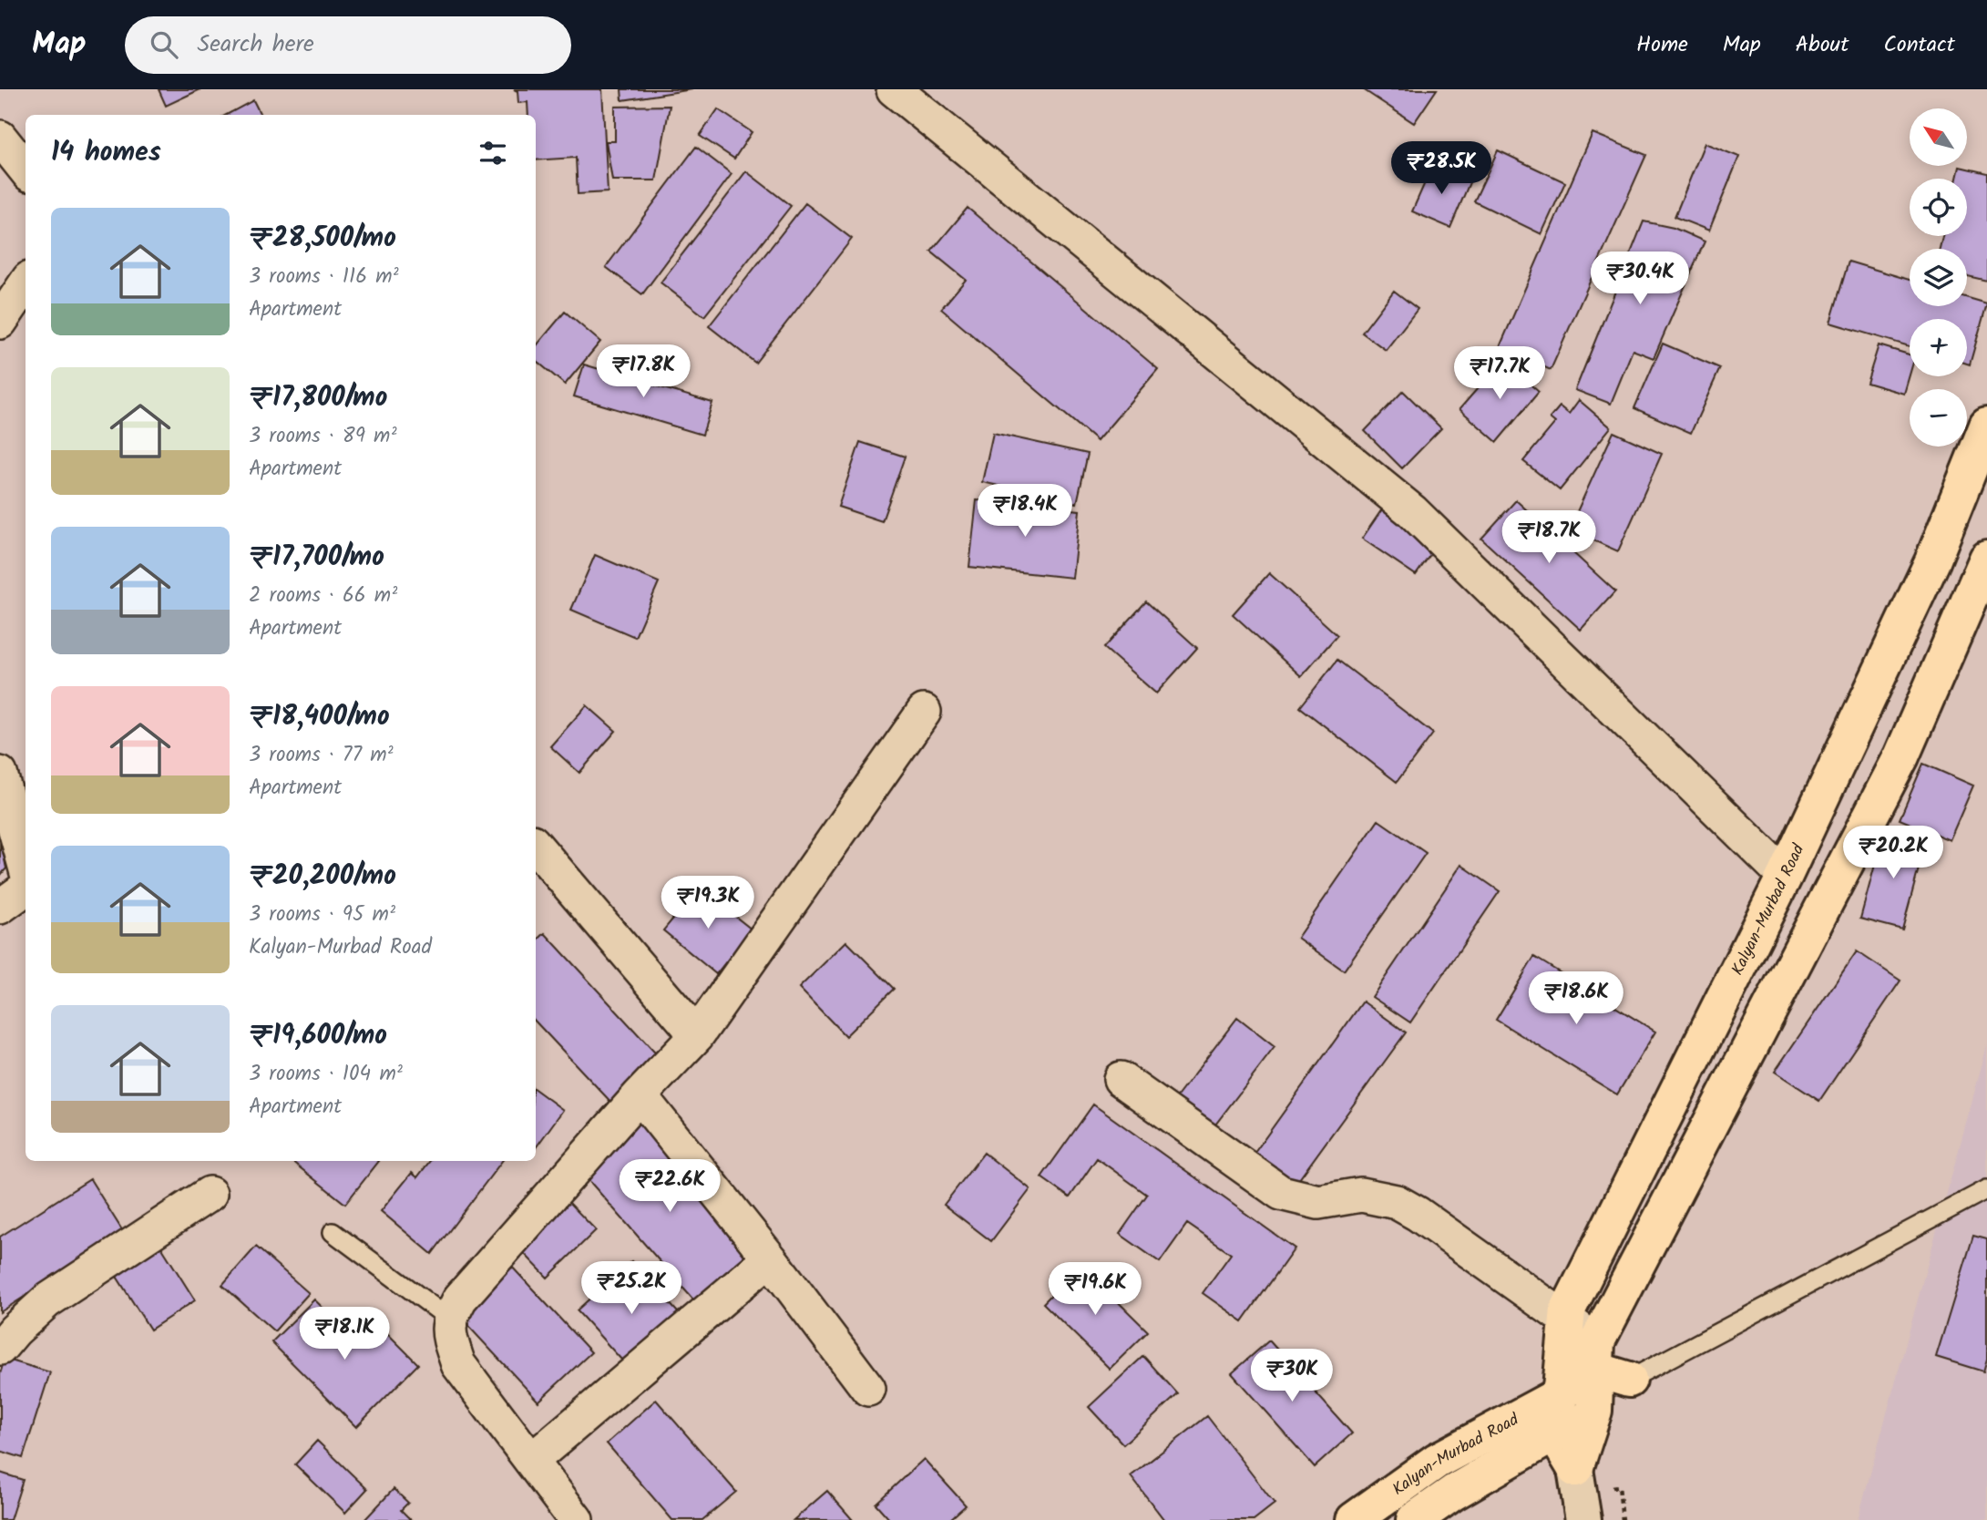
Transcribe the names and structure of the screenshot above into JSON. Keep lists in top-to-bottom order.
{
  "streets": {
    "main road": ["Kalyan-Murbad Road"]
  },
  "north": "top left",
  "page": {
    "header": "Map",
    "search": "Search here",
    "nav": [
      "Home",
      "Map",
      "About",
      "Contact"
    ],
    "map_buttons": ["+", "−"],
    "heading": "14 homes",
    "price": [
      "₹28.5K",
      "₹30.4K",
      "₹17.8K",
      "₹17.7K",
      "₹18.4K",
      "₹18.7K",
      "₹20.2K",
      "₹19.3K",
      "₹18.6K",
      "₹22.6K",
      "₹25.2K",
      "₹19.6K",
      "₹18.1K",
      "₹30K"
    ],
    "list": [
      {
        "name": "₹28,500/mo",
        "note": "3 rooms · 116 m² · Apartment"
      },
      {
        "name": "₹17,800/mo",
        "note": "3 rooms · 89 m² · Apartment"
      },
      {
        "name": "₹17,700/mo",
        "note": "2 rooms · 66 m² · Apartment"
      },
      {
        "name": "₹18,400/mo",
        "note": "3 rooms · 77 m² · Apartment"
      },
      {
        "name": "₹20,200/mo",
        "note": "3 rooms · 95 m² · Kalyan-Murbad Road"
      },
      {
        "name": "₹19,600/mo",
        "note": "3 rooms · 104 m² · Apartment"
      }
    ]
  }
}
